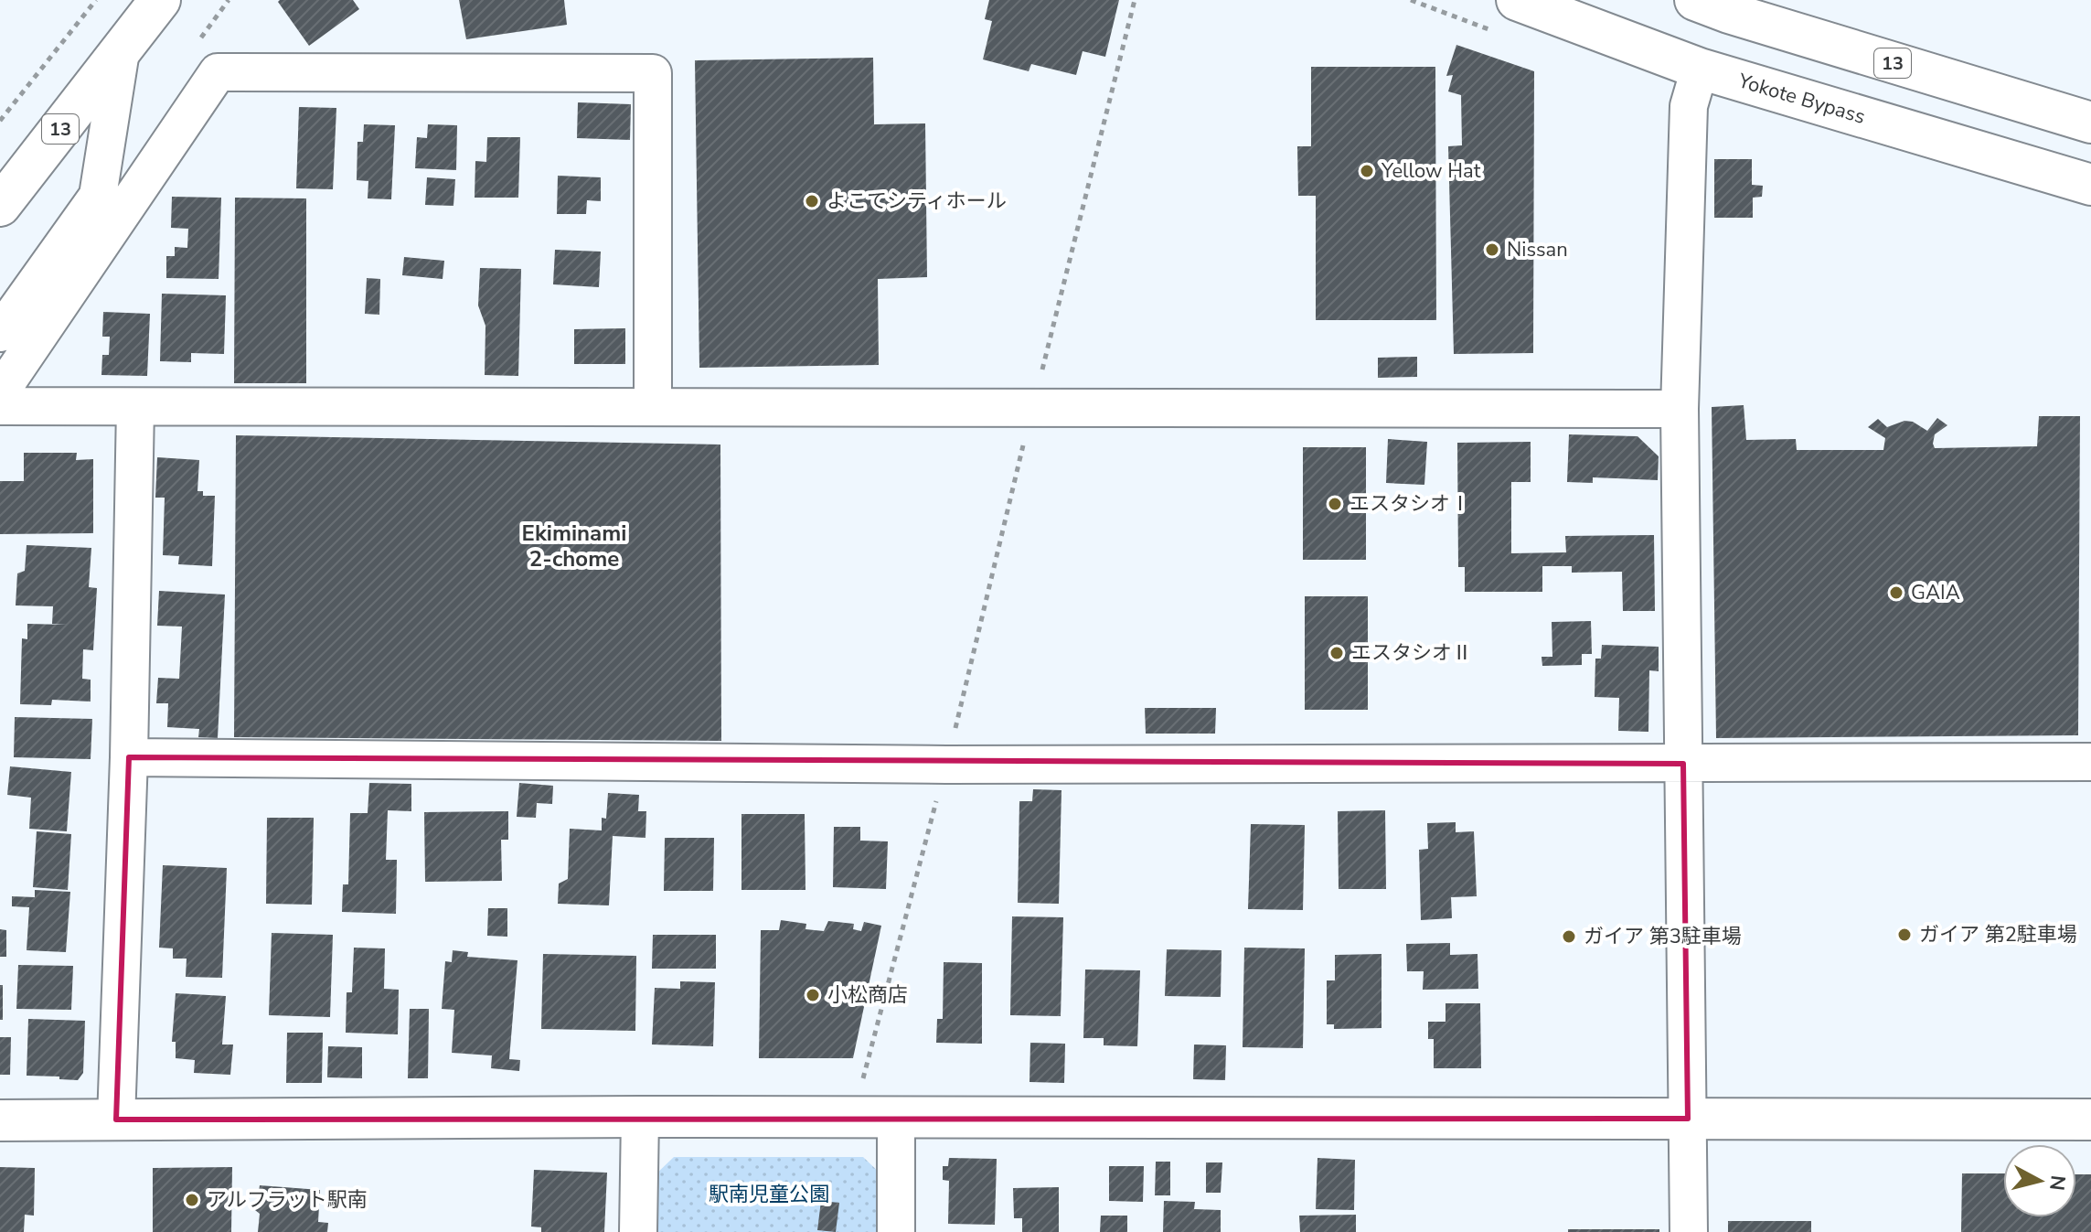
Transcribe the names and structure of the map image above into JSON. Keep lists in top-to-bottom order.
{
  "streets": {
    "main road": ["13", "Yokote Bypass"]
  },
  "districts": ["Ekiminami 2-chome"],
  "parks": ["駅南児童公園"],
  "places": [
    "Yellow Hat",
    "よこてシティホール",
    "Nissan",
    "エスタシオⅠ",
    "GAIA",
    "エスタシオⅡ",
    "ガイア 第2駐車場",
    "ガイア 第3駐車場",
    "小松商店",
    "アルフラット駅南"
  ],
  "north": "right"
}
